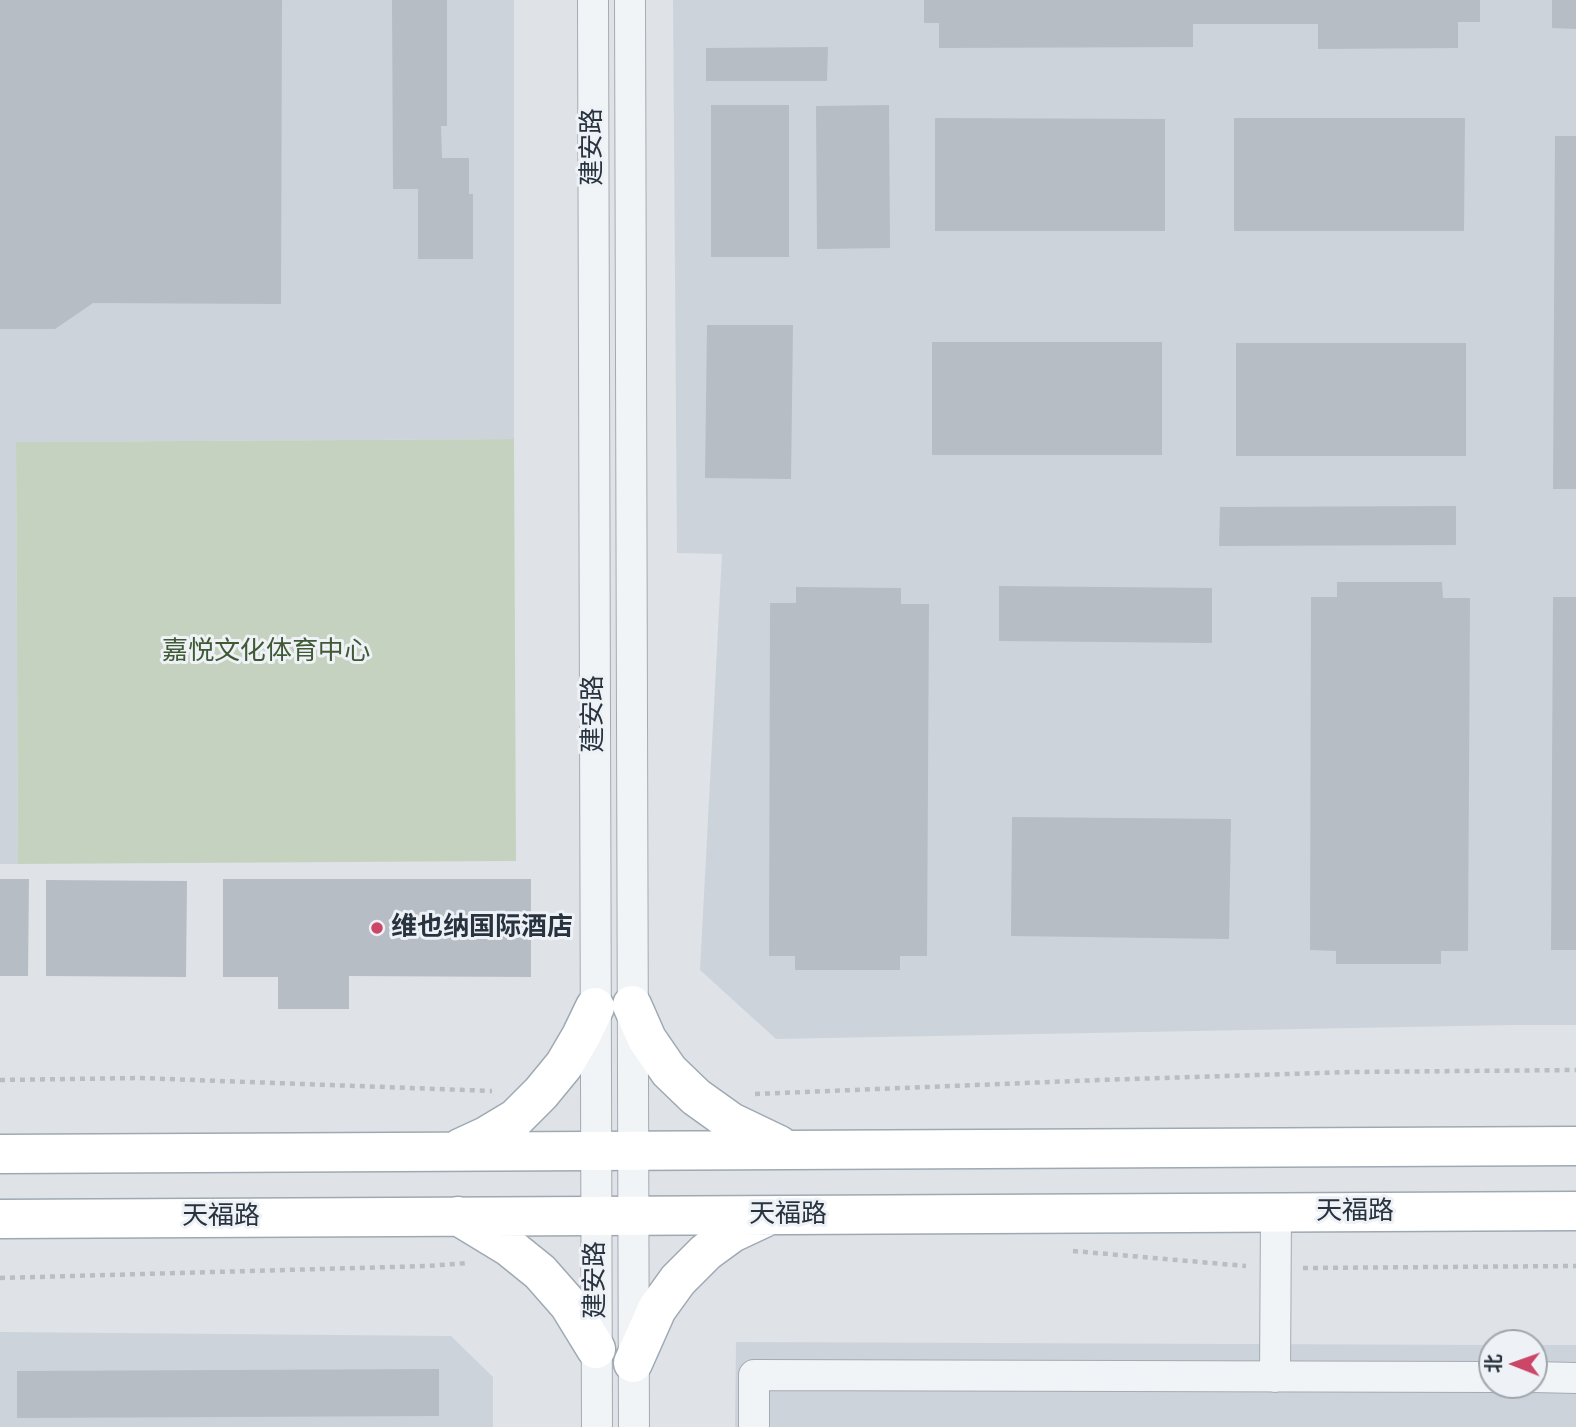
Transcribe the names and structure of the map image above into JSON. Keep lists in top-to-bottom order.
{
  "streets": {
    "main road": ["天福路"],
    "street": ["建安路"]
  },
  "crossings": [
    ["建安路", "天福路"]
  ],
  "parks": ["嘉悦文化体育中心"],
  "places": ["维也纳国际酒店"],
  "north": "left"
}
